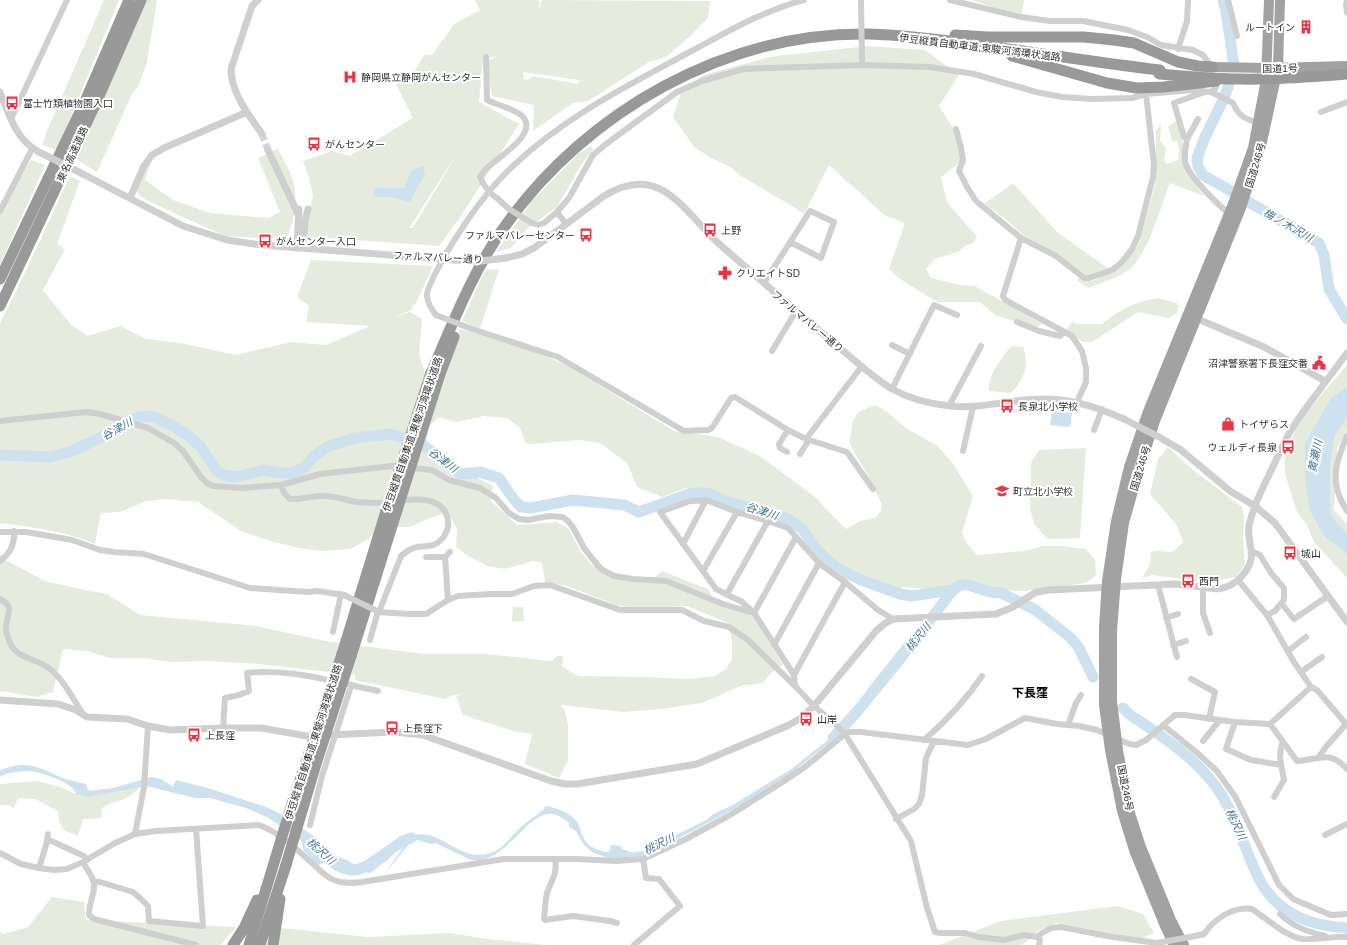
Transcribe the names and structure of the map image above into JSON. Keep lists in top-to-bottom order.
{
  "streets": {
    "highway": [
      "伊豆縦貫自動車道;東駿河湾環状道路",
      "国道1号",
      "東名高速道路",
      "国道246号"
    ],
    "street": ["ファルマバレー通り"]
  },
  "crossings": [
    ["伊豆縦貫自動車道;東駿河湾環状道路", "国道1号"],
    ["国道1号", "国道246号"]
  ],
  "districts": ["下長窪"],
  "water": [
    "梅ノ木沢川",
    "谷津川",
    "黄瀬川",
    "桃沢川"
  ],
  "places": {
    "building": ["ルートイン"],
    "hospital": ["静岡県立静岡がんセンター"],
    "bus stop": [
      "富士竹類植物園入口",
      "がんセンター",
      "上野",
      "ファルマバレーセンター",
      "がんセンター入口",
      "長泉北小学校",
      "ウェルディ長泉",
      "城山",
      "西門",
      "山岸",
      "上長窪下",
      "上長窪"
    ],
    "pharmacy": ["クリエイトSD"],
    "public building": ["沼津警察署下長窪交番"],
    "shop": ["トイザらス"],
    "school or university": ["町立北小学校"]
  }
}
